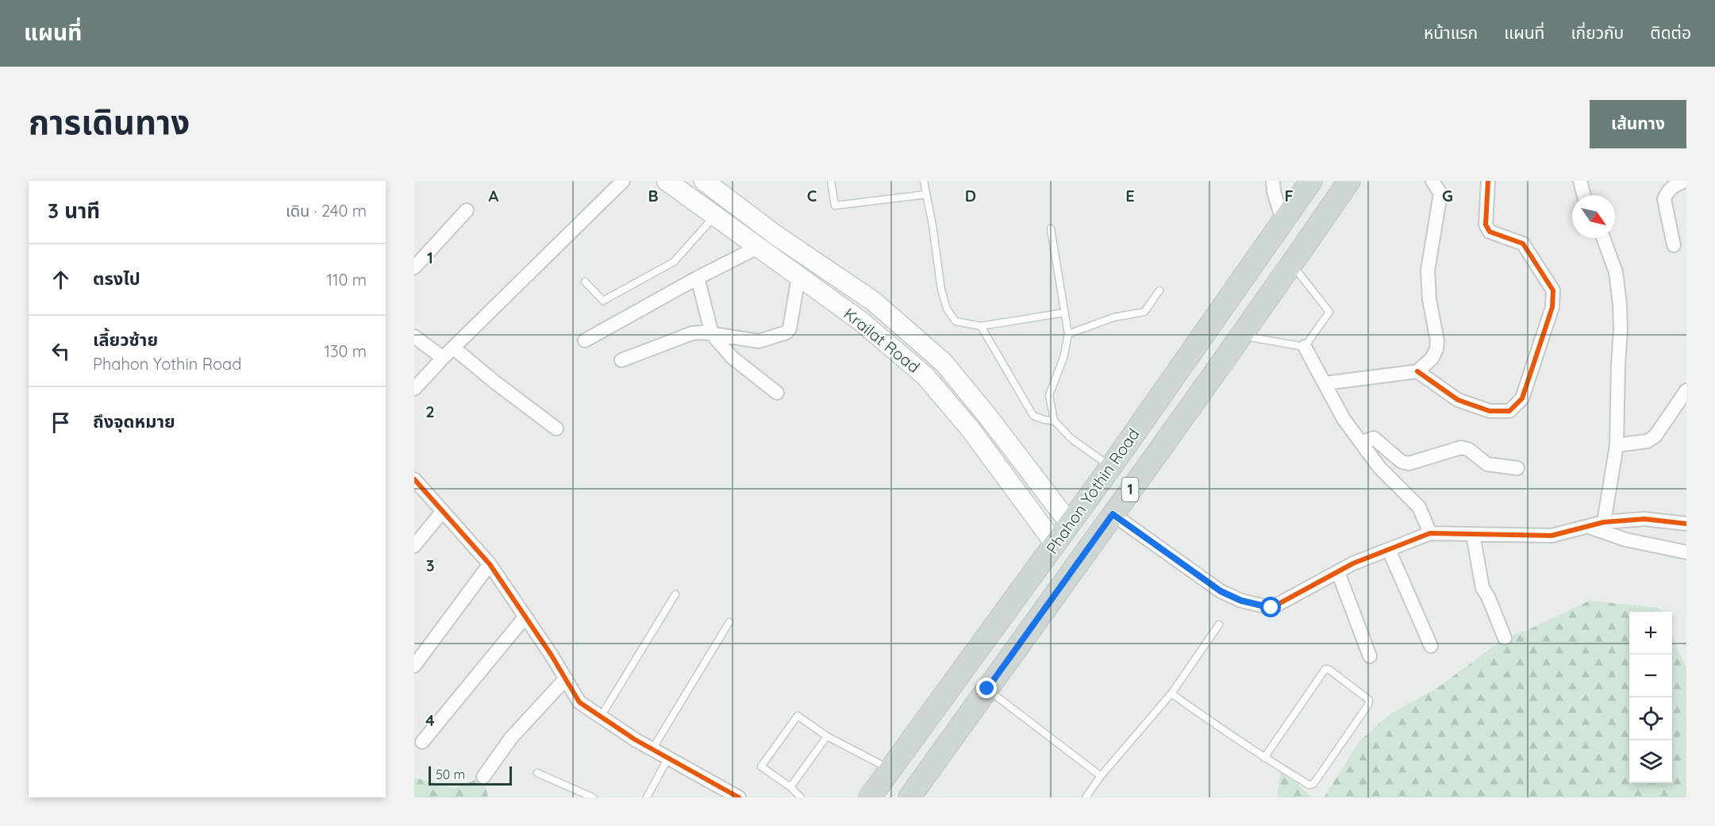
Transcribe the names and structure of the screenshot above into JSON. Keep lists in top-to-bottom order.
{
  "streets": {
    "main road": ["Krailat Road", "1", "Phahon Yothin Road"]
  },
  "crossings": [
    ["Krailat Road", "Phahon Yothin Road"]
  ],
  "scale_bar": "50 m",
  "north": "bottom right",
  "page": {
    "header": "แผนที่",
    "nav": [
      "หน้าแรก",
      "แผนที่",
      "เกี่ยวกับ",
      "ติดต่อ"
    ],
    "title": "การเดินทาง",
    "buttons": "เส้นทาง",
    "heading": ["3 นาที", "เดิน · 240 m"],
    "list": [
      ["ตรงไป", "110 m"],
      ["เลี้ยวซ้าย", "Phahon Yothin Road", "130 m"],
      "ถึงจุดหมาย"
    ],
    "map_buttons": ["+", "−"],
    "scale": "50 m"
  },
  "grid": {
    "columns": [
      "A",
      "B",
      "C",
      "D",
      "E",
      "F",
      "G"
    ],
    "rows": [
      "1",
      "2",
      "3",
      "4"
    ]
  }
}
